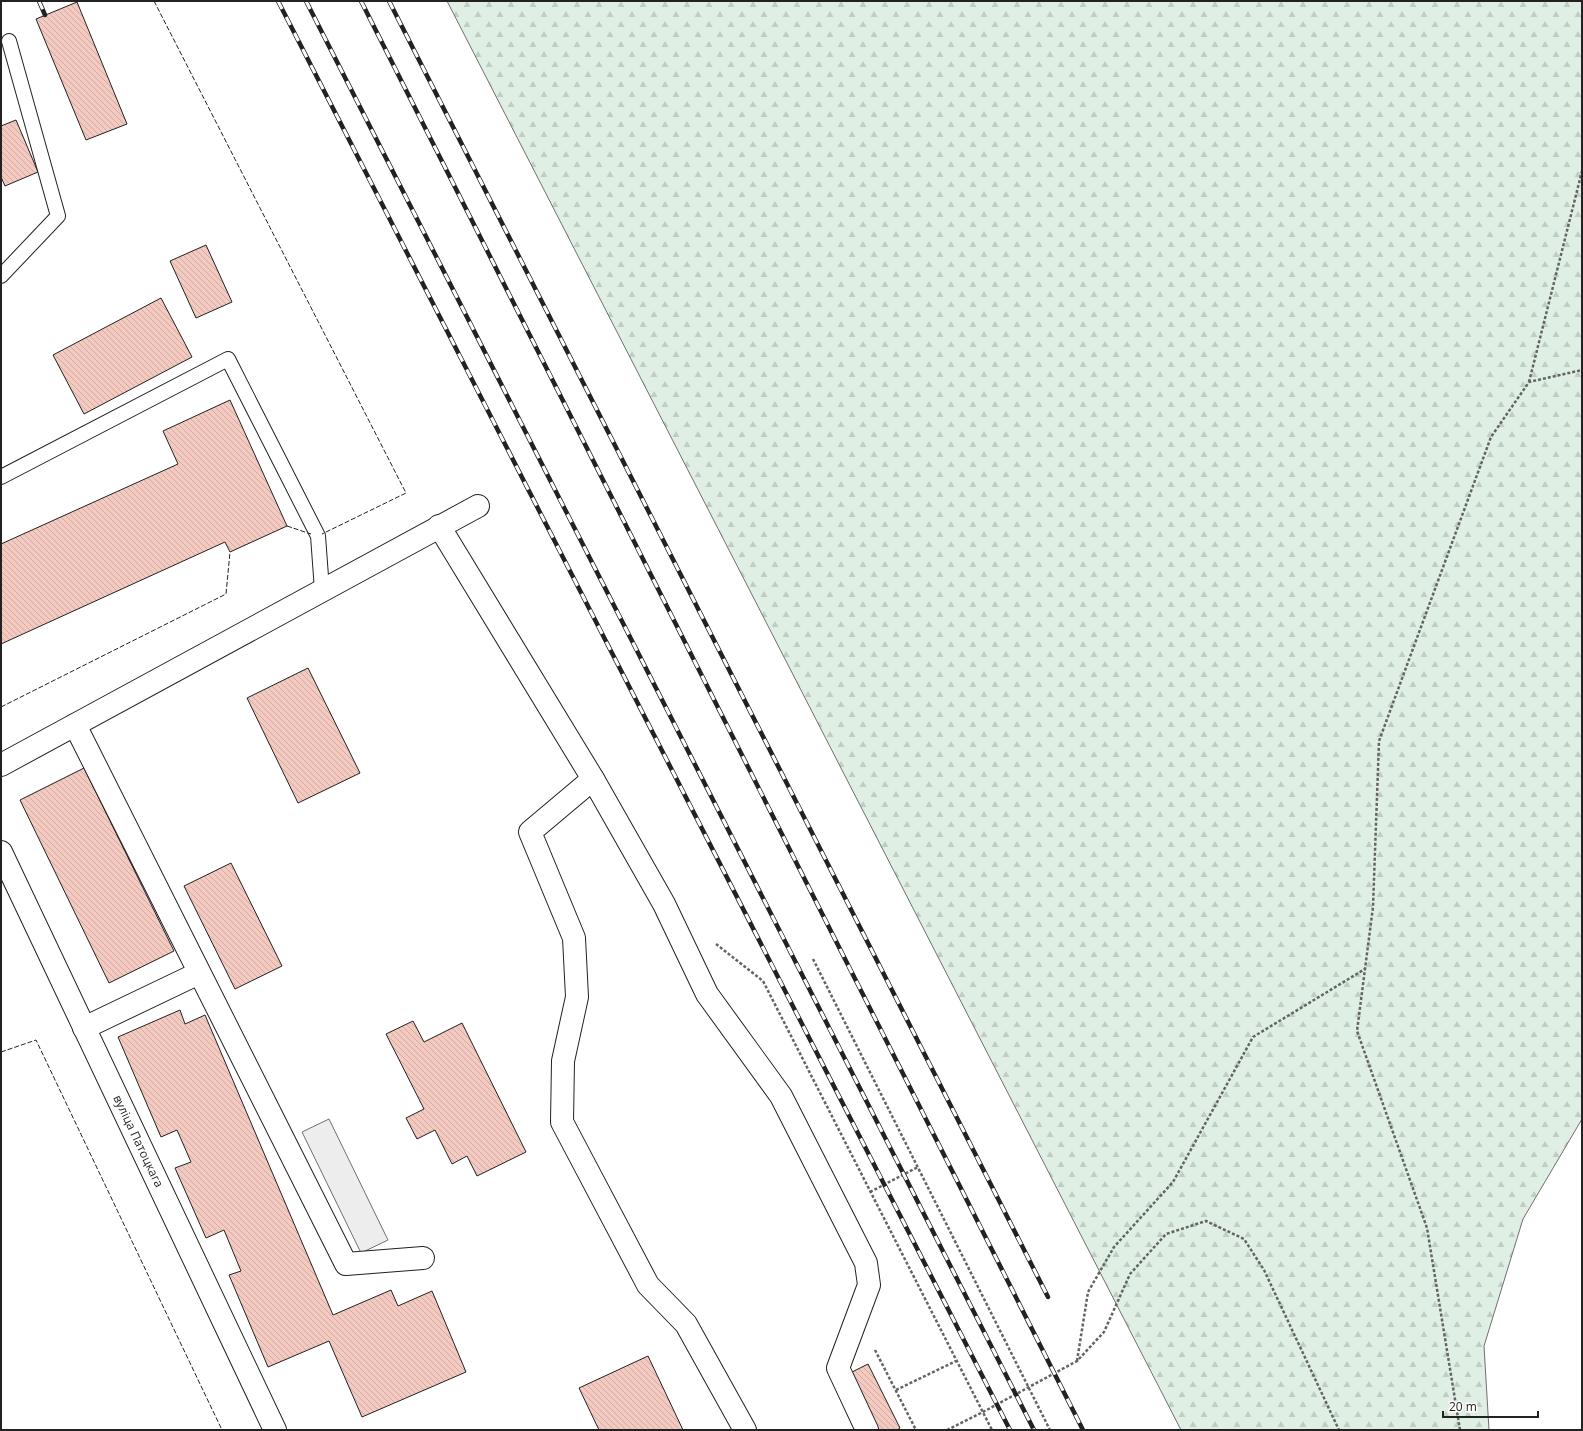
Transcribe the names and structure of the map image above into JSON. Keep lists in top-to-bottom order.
{
  "streets": {
    "street": ["вуліца Патоцкага"]
  },
  "scale_bar": "20 m"
}
